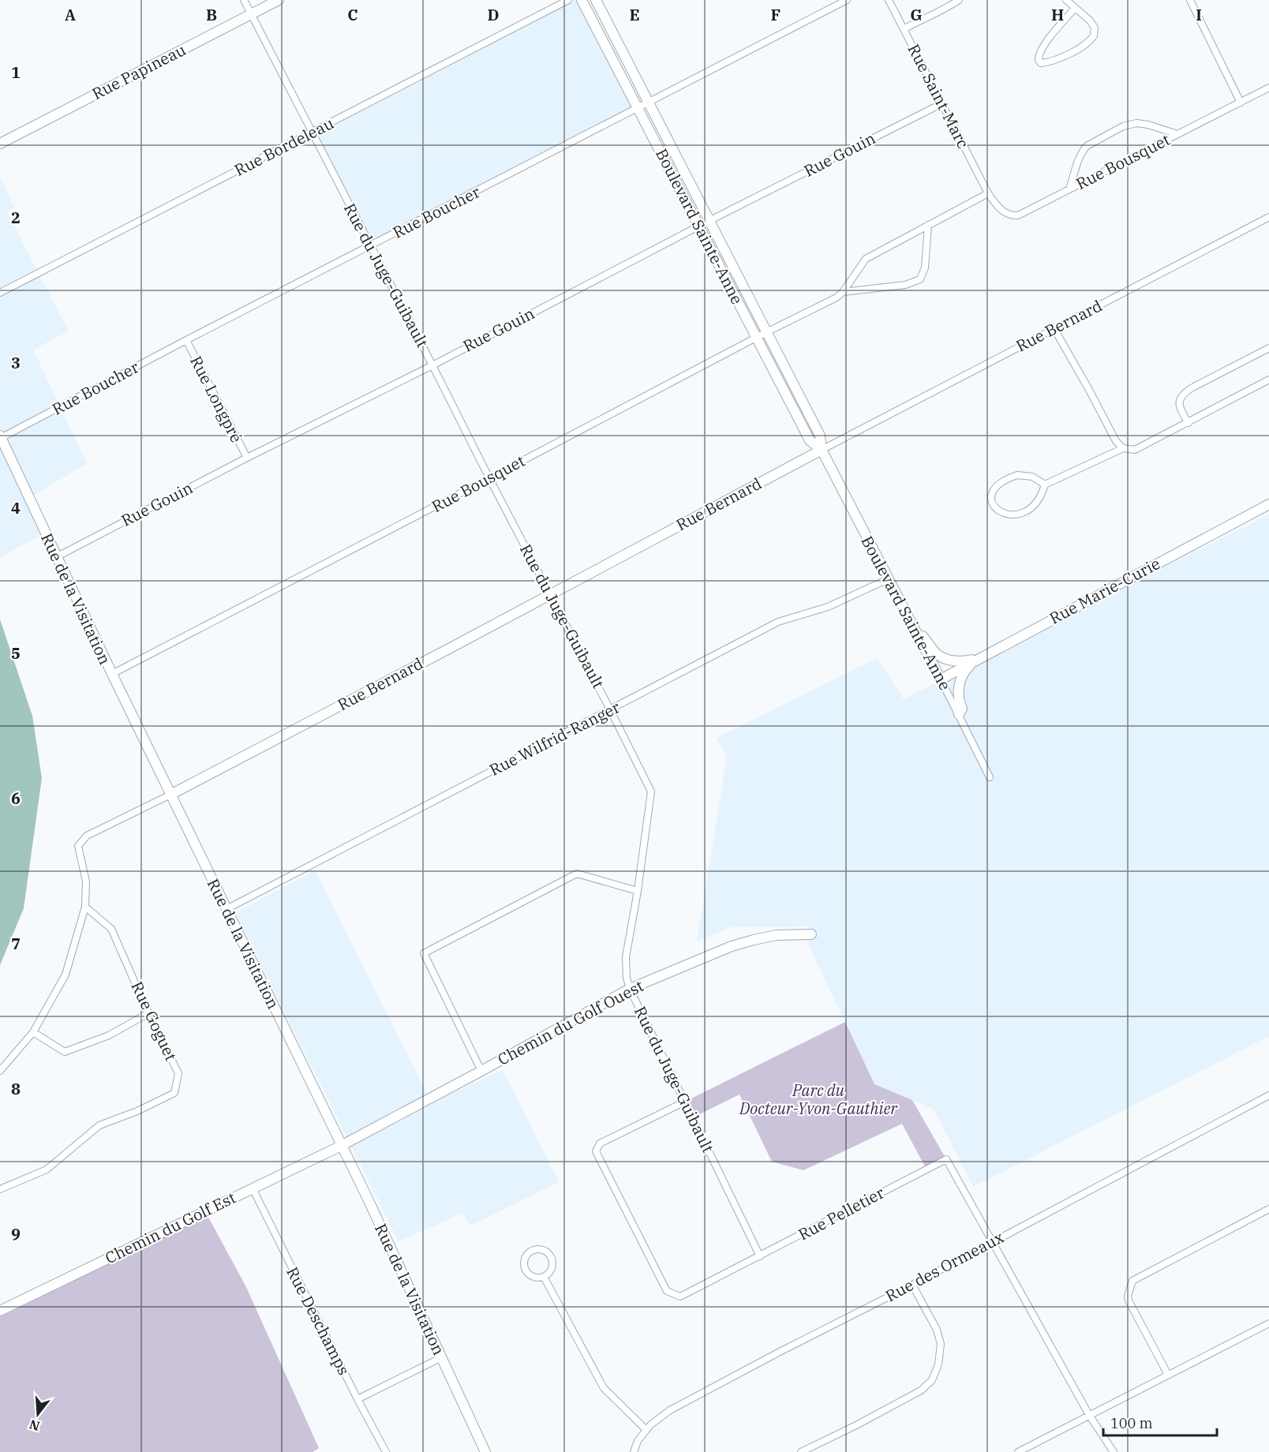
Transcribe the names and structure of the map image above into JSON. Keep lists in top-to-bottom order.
{
  "streets": {
    "street": [
      "Rue Papineau",
      "Rue Saint-Marc",
      "Rue Bordeleau",
      "Rue Gouin",
      "Rue Bousquet",
      "Rue Boucher",
      "Boulevard Sainte-Anne",
      "Rue du Juge-Guibault",
      "Rue Bernard",
      "Rue Longpré",
      "Rue Marie-Curie",
      "Rue de la Visitation",
      "Rue Wilfrid-Ranger",
      "Rue Goguet",
      "Chemin du Golf Ouest",
      "Rue Pelletier",
      "Chemin du Golf Est",
      "Rue des Ormeaux",
      "Rue Deschamps"
    ]
  },
  "crossings": [
    ["Rue Papineau", "Rue du Juge-Guibault"],
    ["Rue Saint-Marc", "Rue Gouin"],
    ["Rue Saint-Marc", "Rue Bousquet"],
    ["Rue Bordeleau", "Rue du Juge-Guibault"],
    ["Rue Gouin", "Boulevard Sainte-Anne"],
    ["Rue Gouin", "Rue du Juge-Guibault"],
    ["Rue Gouin", "Rue Longpré"],
    ["Rue Gouin", "Rue de la Visitation"],
    ["Rue Bousquet", "Boulevard Sainte-Anne"],
    ["Rue Bousquet", "Rue du Juge-Guibault"],
    ["Rue Bousquet", "Rue de la Visitation"],
    ["Rue Boucher", "Boulevard Sainte-Anne"],
    ["Rue Boucher", "Rue du Juge-Guibault"],
    ["Rue Boucher", "Rue Longpré"],
    ["Rue Boucher", "Rue de la Visitation"],
    ["Boulevard Sainte-Anne", "Rue Bernard"],
    ["Boulevard Sainte-Anne", "Rue Marie-Curie"],
    ["Boulevard Sainte-Anne", "Rue Wilfrid-Ranger"],
    ["Rue du Juge-Guibault", "Rue Bernard"],
    ["Rue du Juge-Guibault", "Rue Wilfrid-Ranger"],
    ["Rue du Juge-Guibault", "Chemin du Golf Ouest"],
    ["Rue du Juge-Guibault", "Rue Pelletier"],
    ["Rue Bernard", "Rue de la Visitation"],
    ["Rue de la Visitation", "Rue Wilfrid-Ranger"],
    ["Rue de la Visitation", "Chemin du Golf Ouest"],
    ["Rue de la Visitation", "Chemin du Golf Est"],
    ["Chemin du Golf Ouest", "Chemin du Golf Est"],
    ["Rue Pelletier", "Rue des Ormeaux"],
    ["Chemin du Golf Est", "Rue Deschamps"]
  ],
  "parks": ["Parc du Docteur-Yvon-Gauthier"],
  "scale_bar": "100 m",
  "north": "bottom",
  "grid": {
    "columns": [
      "A",
      "B",
      "C",
      "D",
      "E",
      "F",
      "G",
      "H",
      "I"
    ],
    "rows": [
      "1",
      "2",
      "3",
      "4",
      "5",
      "6",
      "7",
      "8",
      "9"
    ]
  }
}
